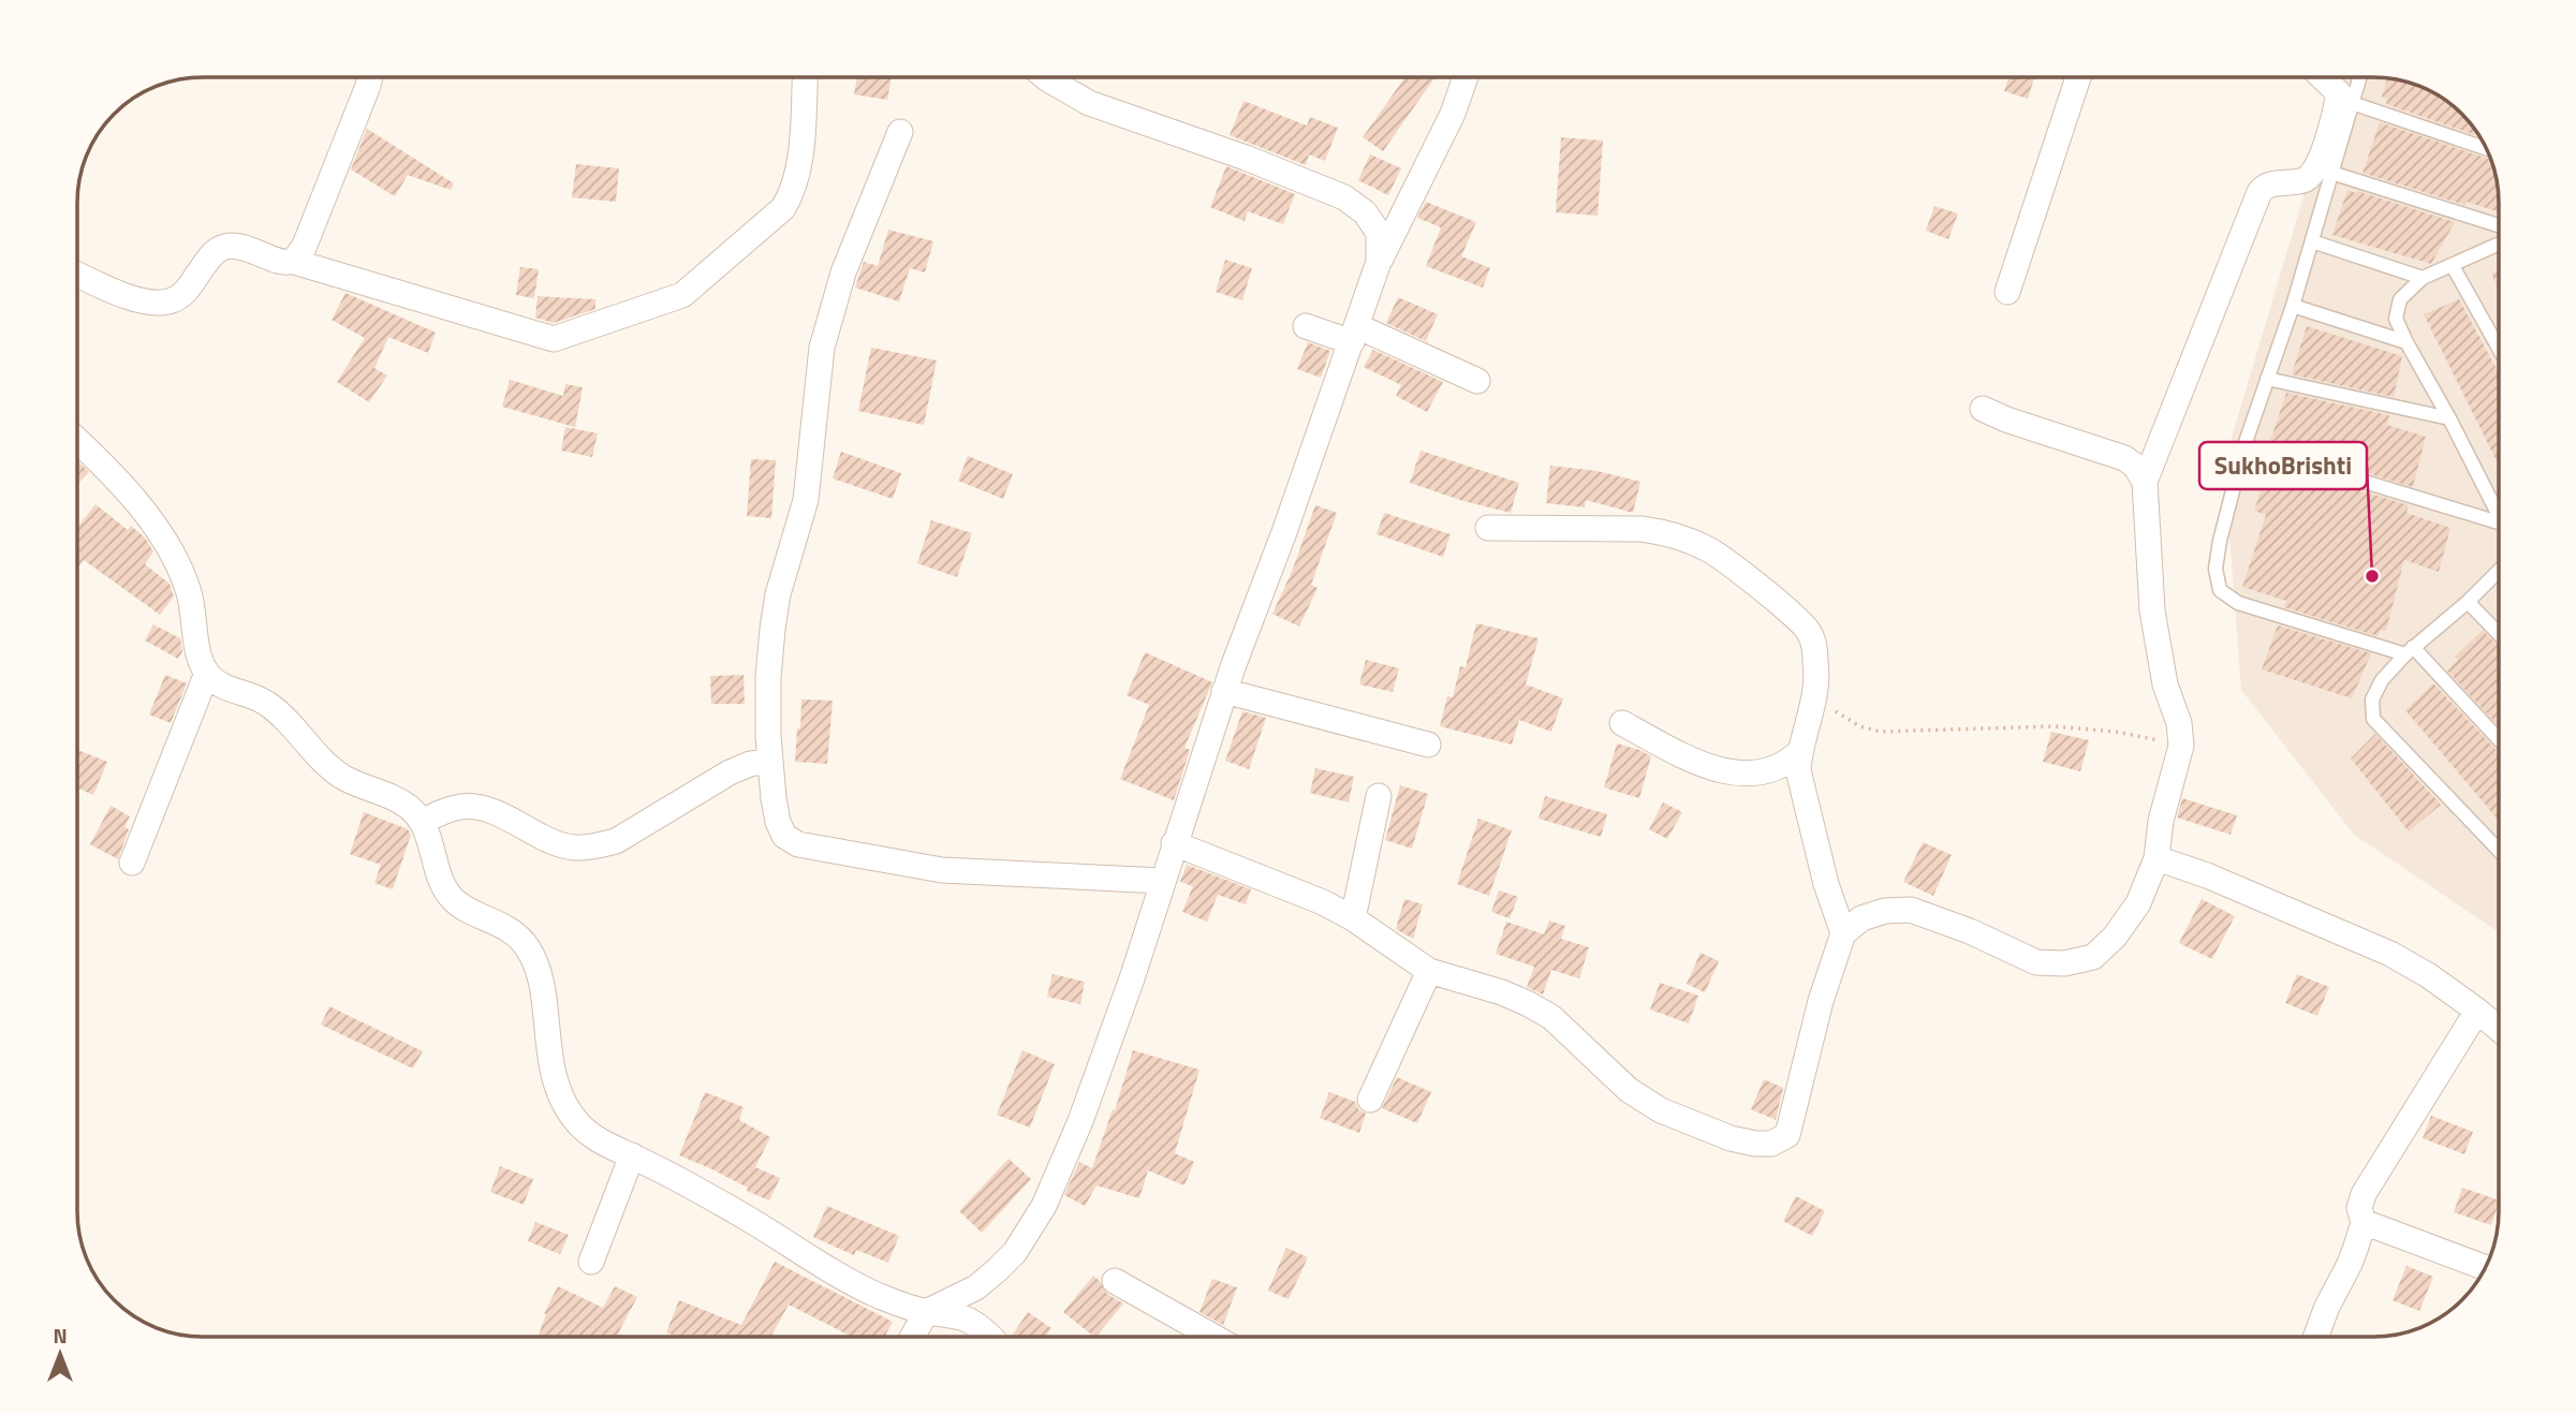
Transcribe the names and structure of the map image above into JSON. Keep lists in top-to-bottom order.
{
  "places": ["SukhoBrishti"],
  "north": "top"
}
